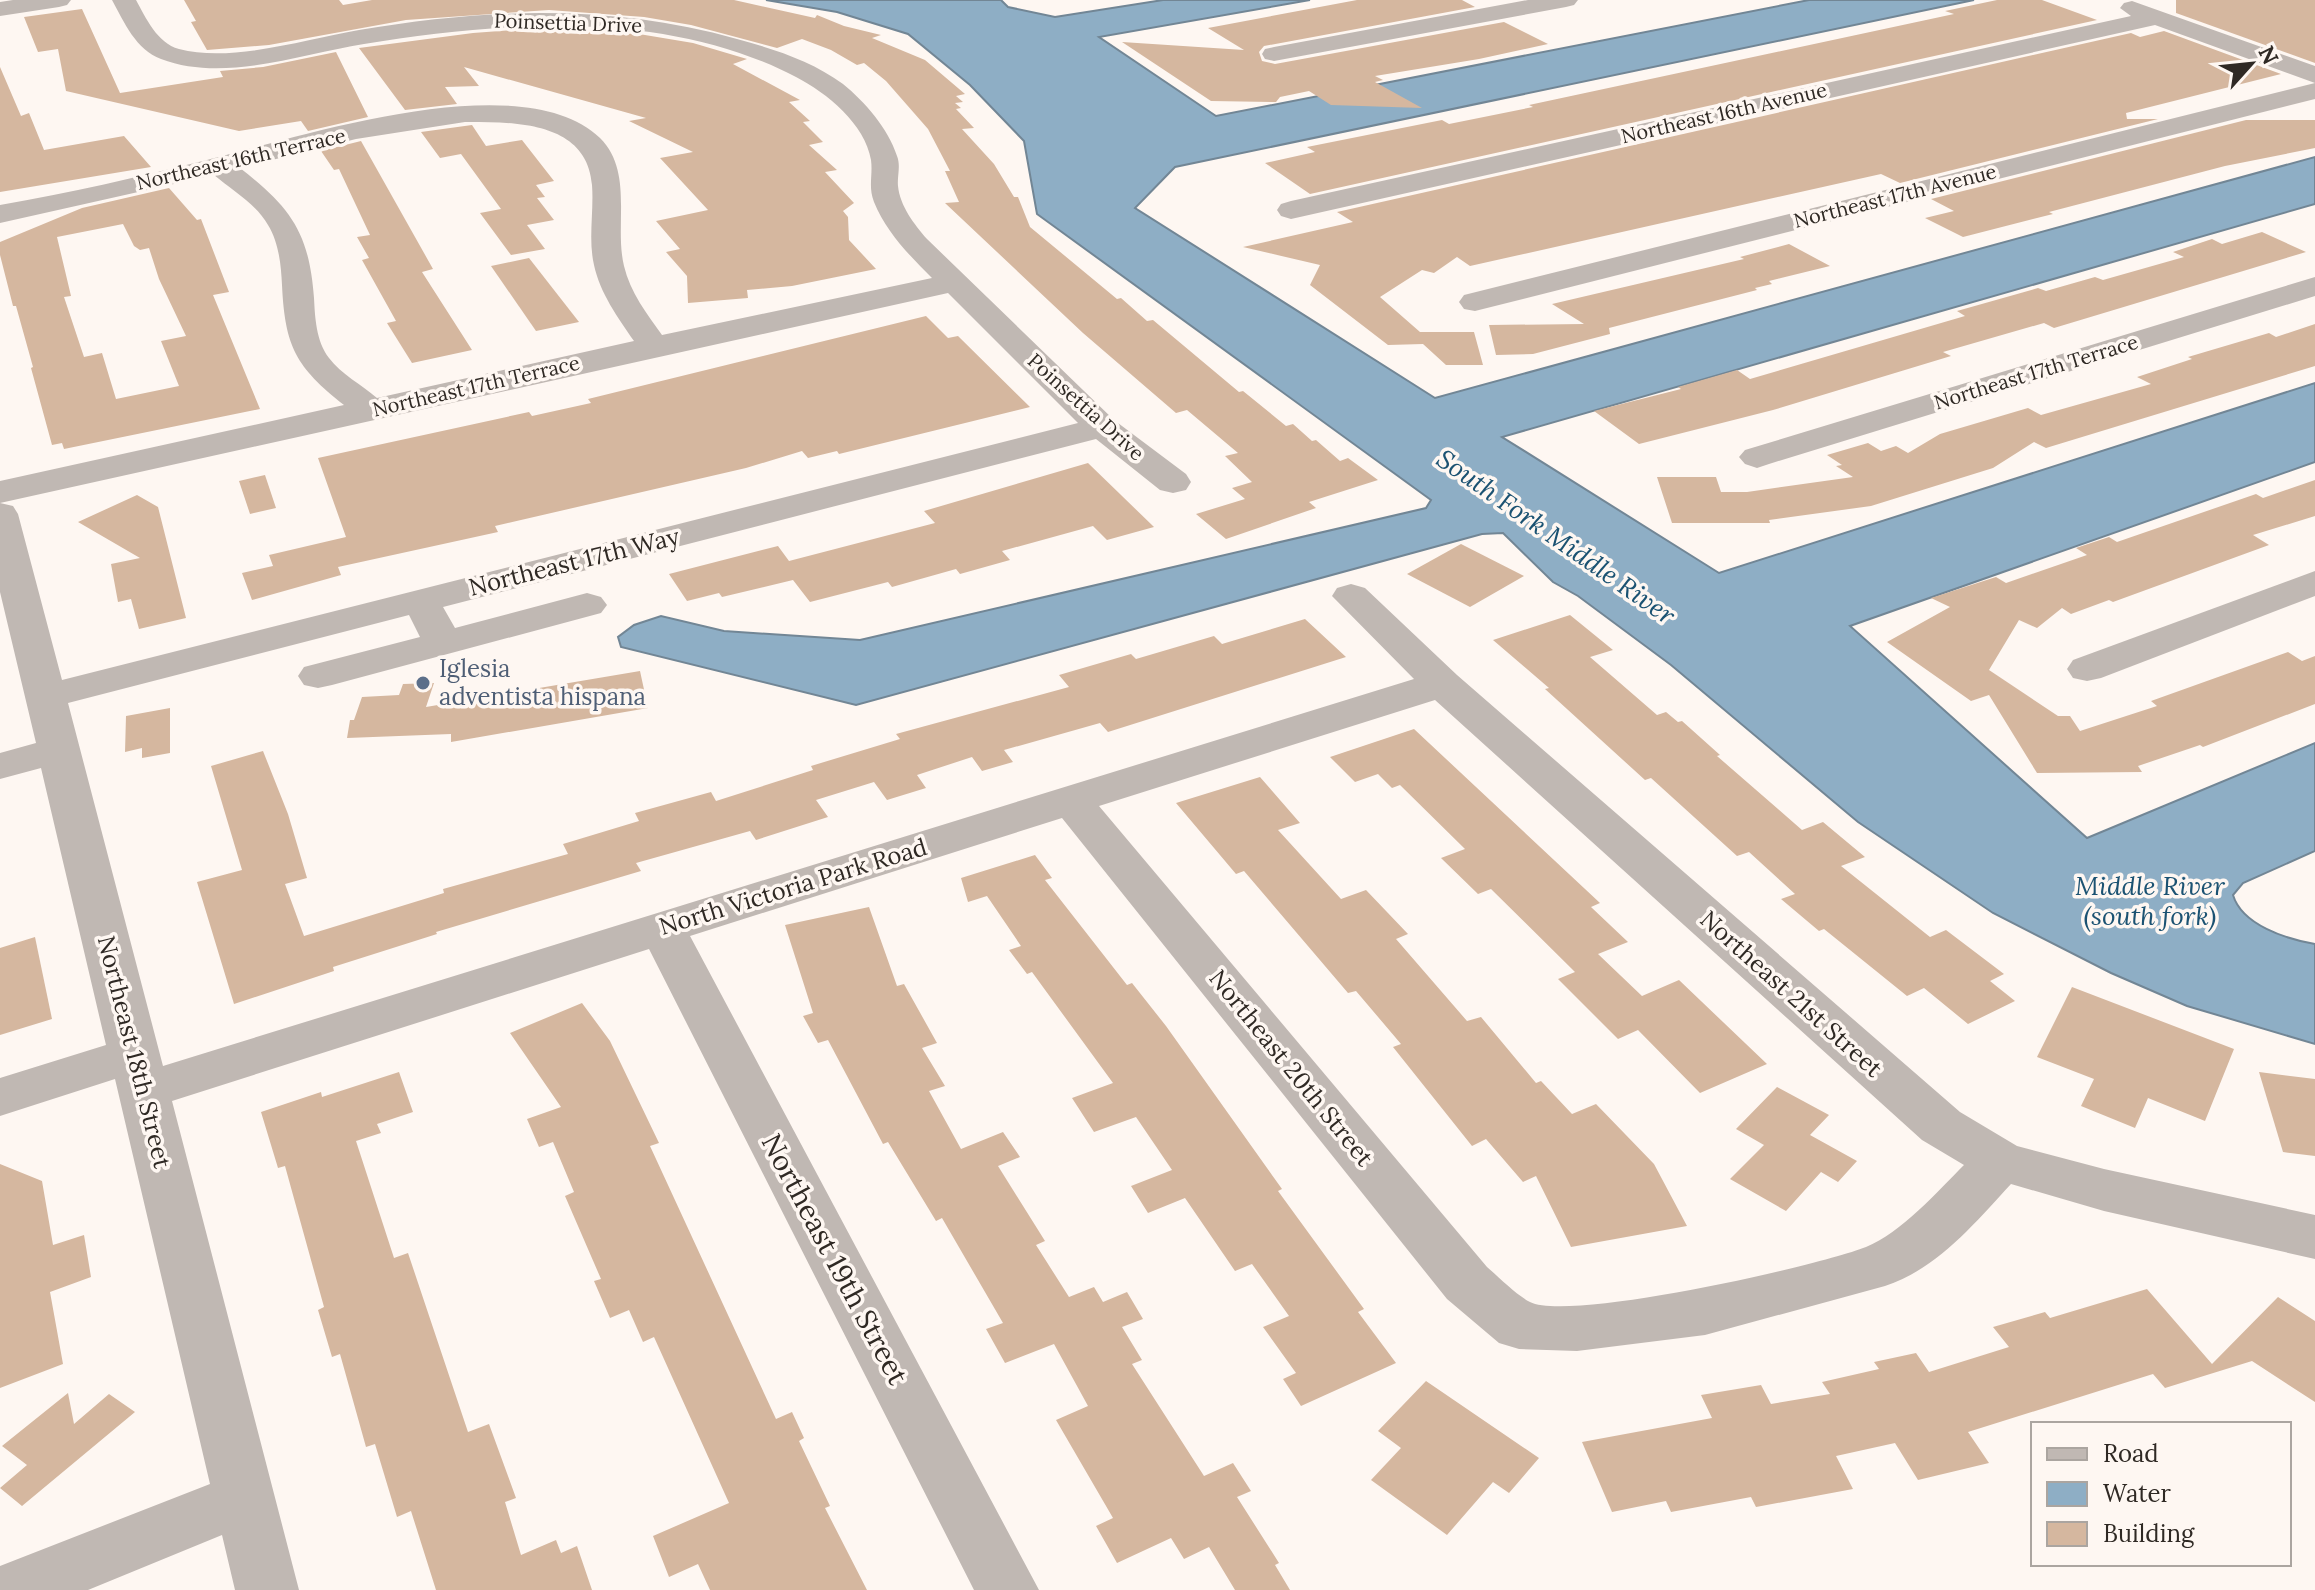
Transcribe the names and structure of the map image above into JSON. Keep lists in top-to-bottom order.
{
  "streets": {
    "street": [
      "Poinsettia Drive",
      "Northeast 16th Avenue",
      "Northeast 16th Terrace",
      "Northeast 17th Avenue",
      "Northeast 17th Terrace",
      "Northeast 17th Way",
      "North Victoria Park Road",
      "Northeast 21st Street",
      "Northeast 18th Street",
      "Northeast 20th Street",
      "Northeast 19th Street"
    ]
  },
  "crossings": [
    ["Poinsettia Drive", "Northeast 17th Terrace"],
    ["Poinsettia Drive", "Northeast 17th Way"],
    ["Northeast 16th Terrace", "Northeast 17th Terrace"],
    ["Northeast 17th Terrace", "Northeast 18th Street"],
    ["Northeast 17th Way", "Northeast 18th Street"],
    ["North Victoria Park Road", "Northeast 21st Street"],
    ["North Victoria Park Road", "Northeast 18th Street"],
    ["North Victoria Park Road", "Northeast 20th Street"],
    ["North Victoria Park Road", "Northeast 19th Street"],
    ["Northeast 21st Street", "Northeast 20th Street"]
  ],
  "water": ["South Fork Middle River", "Middle River (south fork)"],
  "places": ["Iglesia adventista hispana"],
  "legend": ["Road", "Water", "Building"],
  "north": "top right"
}
